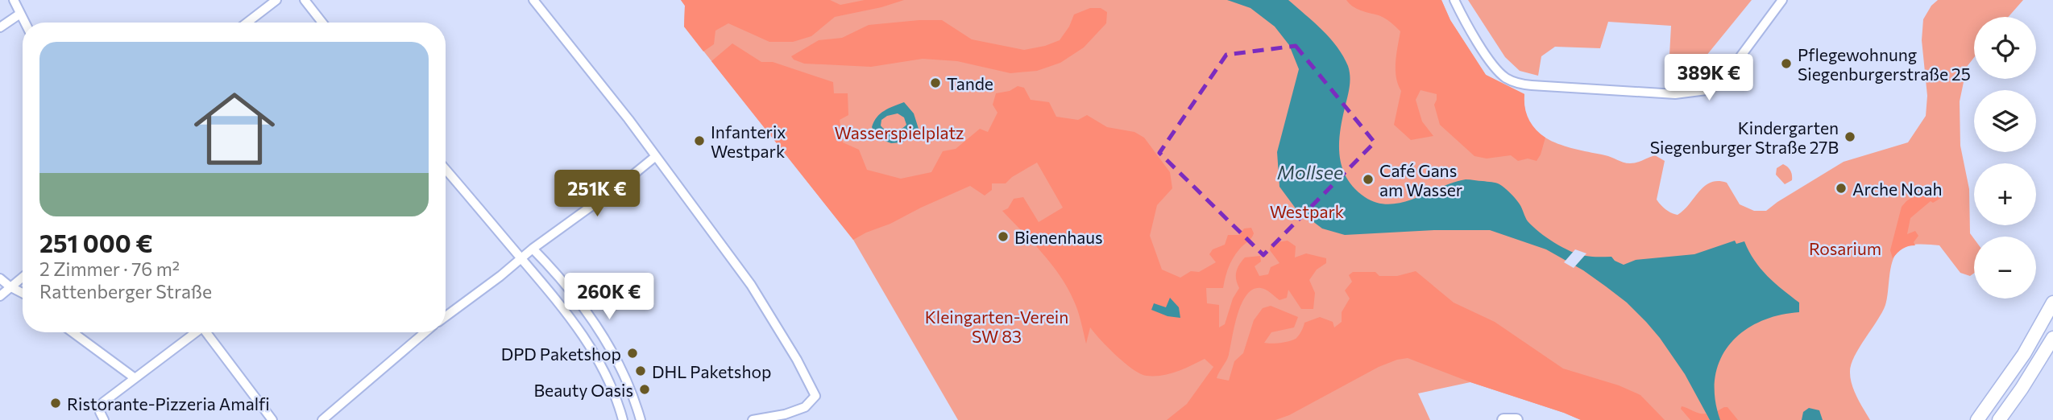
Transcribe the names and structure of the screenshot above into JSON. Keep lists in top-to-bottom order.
{
  "water": ["Mollsee"],
  "parks": [
    "Wasserspielplatz",
    "Westpark",
    "Rosarium",
    "Kleingarten-Verein SW 83"
  ],
  "places": [
    "Pflegewohnung Siegenburgerstraße 25",
    "Tande",
    "Kindergarten Siegenburger Straße 27B",
    "Infanterix Westpark",
    "Café Gans am Wasser",
    "Arche Noah",
    "Bienenhaus",
    "DPD Paketshop",
    "DHL Paketshop",
    "Beauty Oasis",
    "Ristorante-Pizzeria Amalfi"
  ],
  "page": {
    "map_buttons": ["+", "−"],
    "list": [
      {
        "name": "251 000 €",
        "note": "2 Zimmer · 76 m² · Rattenberger Straße"
      }
    ],
    "price": ["389K €", "251K €", "260K €"]
  }
}
